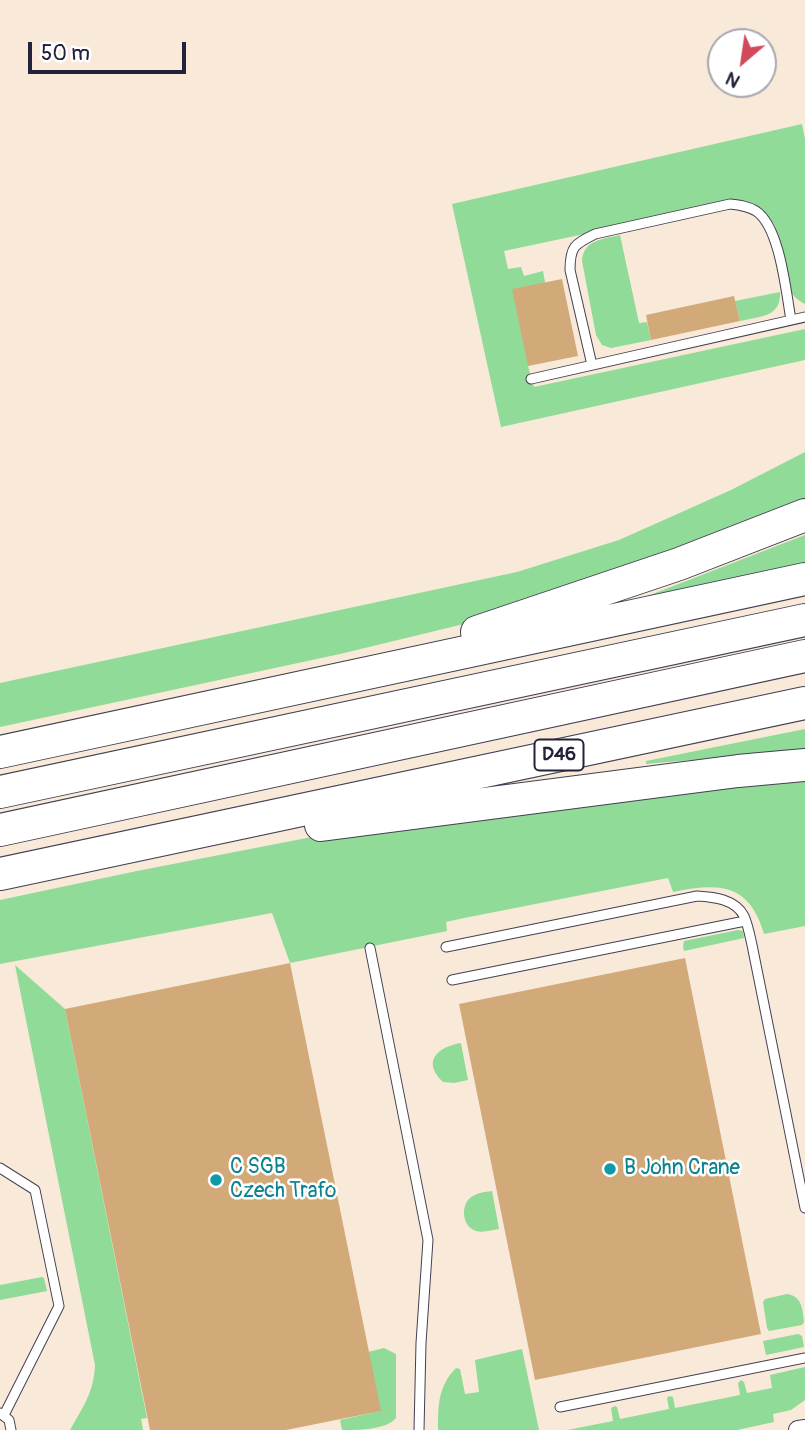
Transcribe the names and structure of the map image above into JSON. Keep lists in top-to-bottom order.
{
  "streets": {
    "highway": ["D46"]
  },
  "places": ["B John Crane", "C SGB Czech Trafo"],
  "scale_bar": "50 m",
  "north": "bottom left"
}
